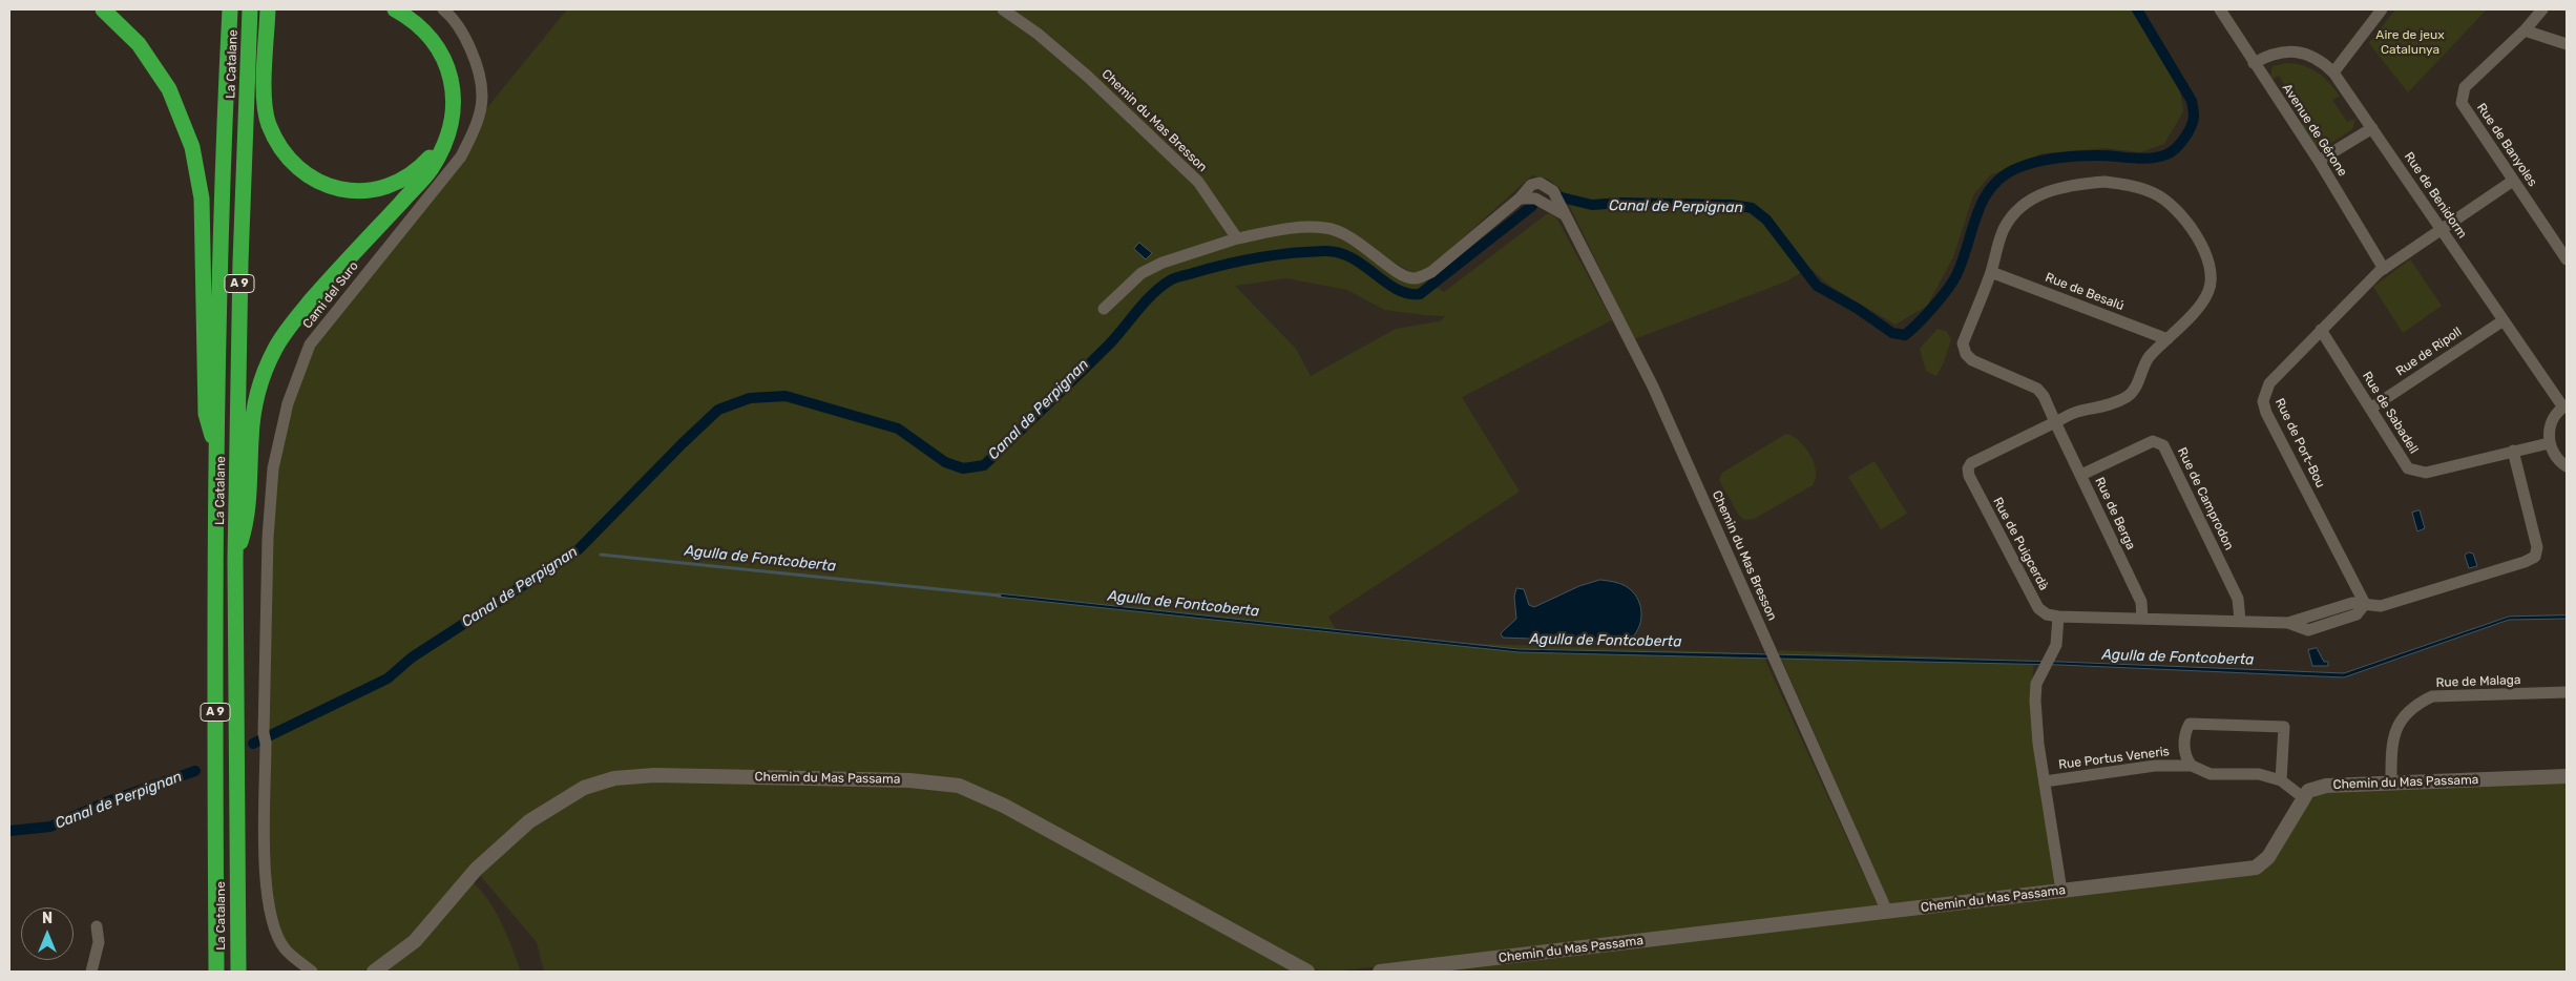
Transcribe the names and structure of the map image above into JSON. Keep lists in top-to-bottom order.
{
  "streets": {
    "highway": ["La Catalane", "A 9"],
    "street": [
      "Chemin du Mas Bresson",
      "Avenue de Gérone",
      "Rue de Banyoles",
      "Rue de Benidorm",
      "Rue de Besalú",
      "Cami del Suro",
      "Rue de Ripoll",
      "Rue de Sabadell",
      "Rue de Port-Bou",
      "Rue de Camprodon",
      "Rue de Berga",
      "Rue de Puigcerdà",
      "Rue de Malaga",
      "Rue Portus Veneris",
      "Chemin du Mas Passama"
    ]
  },
  "crossings": [
    ["Chemin du Mas Bresson", "Chemin du Mas Passama"],
    ["Avenue de Gérone", "Rue de Benidorm"],
    ["Avenue de Gérone", "Rue de Port-Bou"],
    ["Rue de Banyoles", "Rue de Port-Bou"],
    ["Rue de Benidorm", "Rue de Ripoll"],
    ["Rue de Benidorm", "Rue de Port-Bou"],
    ["Rue de Besalú", "Rue de Berga"],
    ["Rue de Ripoll", "Rue de Sabadell"],
    ["Rue de Sabadell", "Rue de Port-Bou"],
    ["Rue de Port-Bou", "Rue de Puigcerdà"],
    ["Rue de Camprodon", "Rue de Berga"],
    ["Rue de Camprodon", "Rue de Puigcerdà"],
    ["Rue de Berga", "Rue de Puigcerdà"],
    ["Rue de Malaga", "Chemin du Mas Passama"],
    ["Rue Portus Veneris", "Chemin du Mas Passama"]
  ],
  "water": ["Canal de Perpignan", "Agulla de Fontcoberta"],
  "parks": ["Aire de jeux Catalunya"],
  "north": "top"
}
